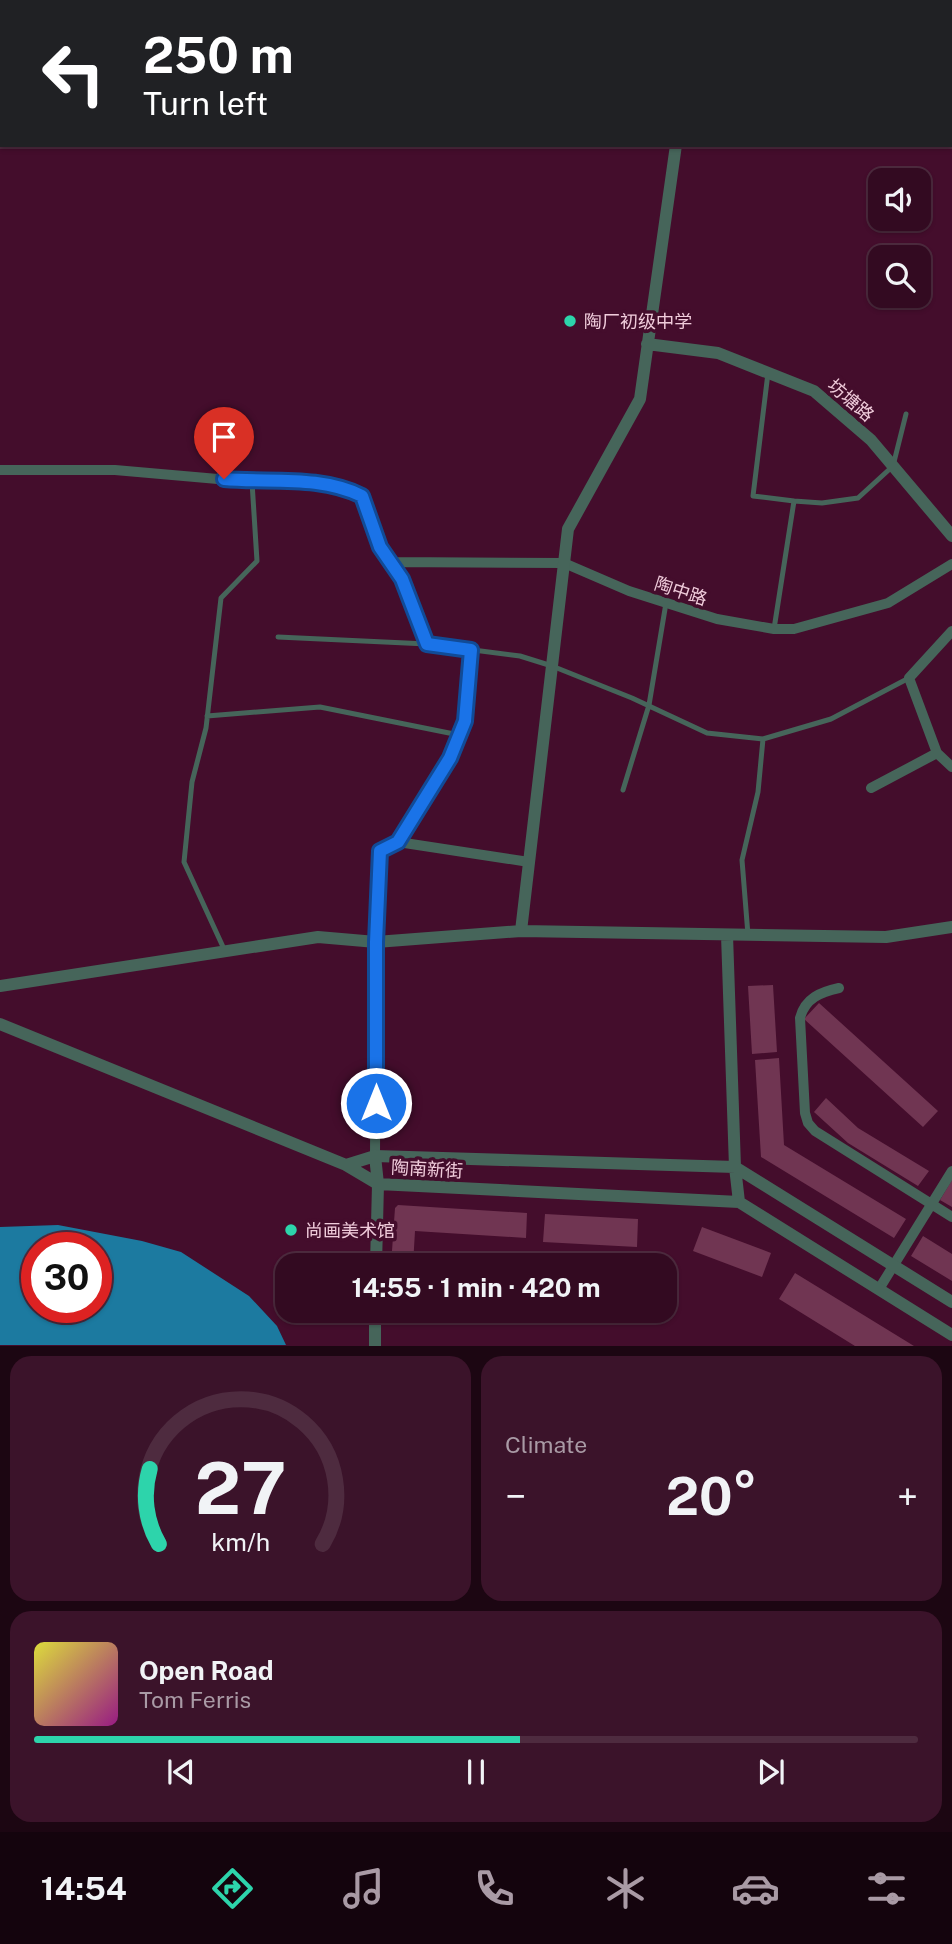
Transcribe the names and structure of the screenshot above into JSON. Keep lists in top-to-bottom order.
{
  "streets": {
    "street": ["坊塘路", "陶中路", "陶南新街"]
  },
  "places": ["陶厂初级中学", "尚画美术馆"],
  "page": {
    "turn": ["250 m", "Turn left"],
    "limit": "30",
    "trip": "14:55 · 1 min · 420 m",
    "tile": "Climate",
    "heat": ["−", "20°", "+"],
    "song": ["Open Road", "Tom Ferris"],
    "tabs": "14:54",
    "gauge": ["27", "km/h"]
  }
}
